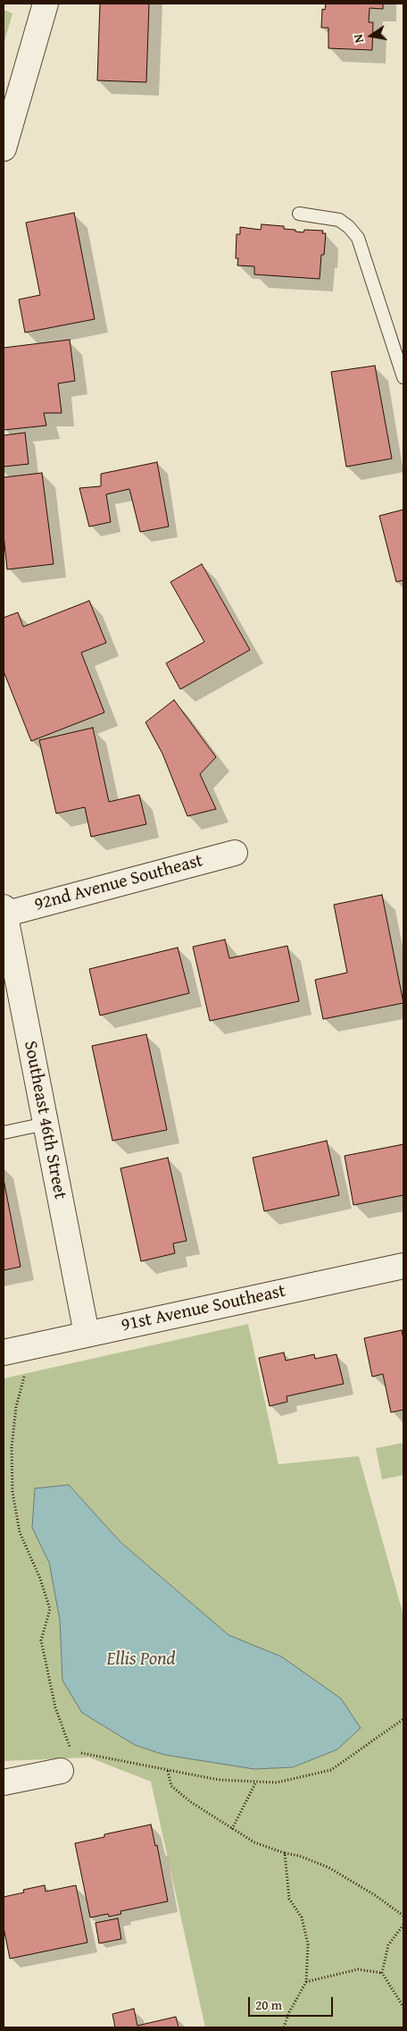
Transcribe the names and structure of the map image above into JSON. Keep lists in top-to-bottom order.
{
  "streets": {
    "street": ["92nd Avenue Southeast", "Southeast 46th Street", "91st Avenue Southeast"]
  },
  "crossings": [
    ["92nd Avenue Southeast", "Southeast 46th Street"],
    ["Southeast 46th Street", "91st Avenue Southeast"]
  ],
  "water": ["Ellis Pond"],
  "scale_bar": "20 m",
  "north": "left"
}
